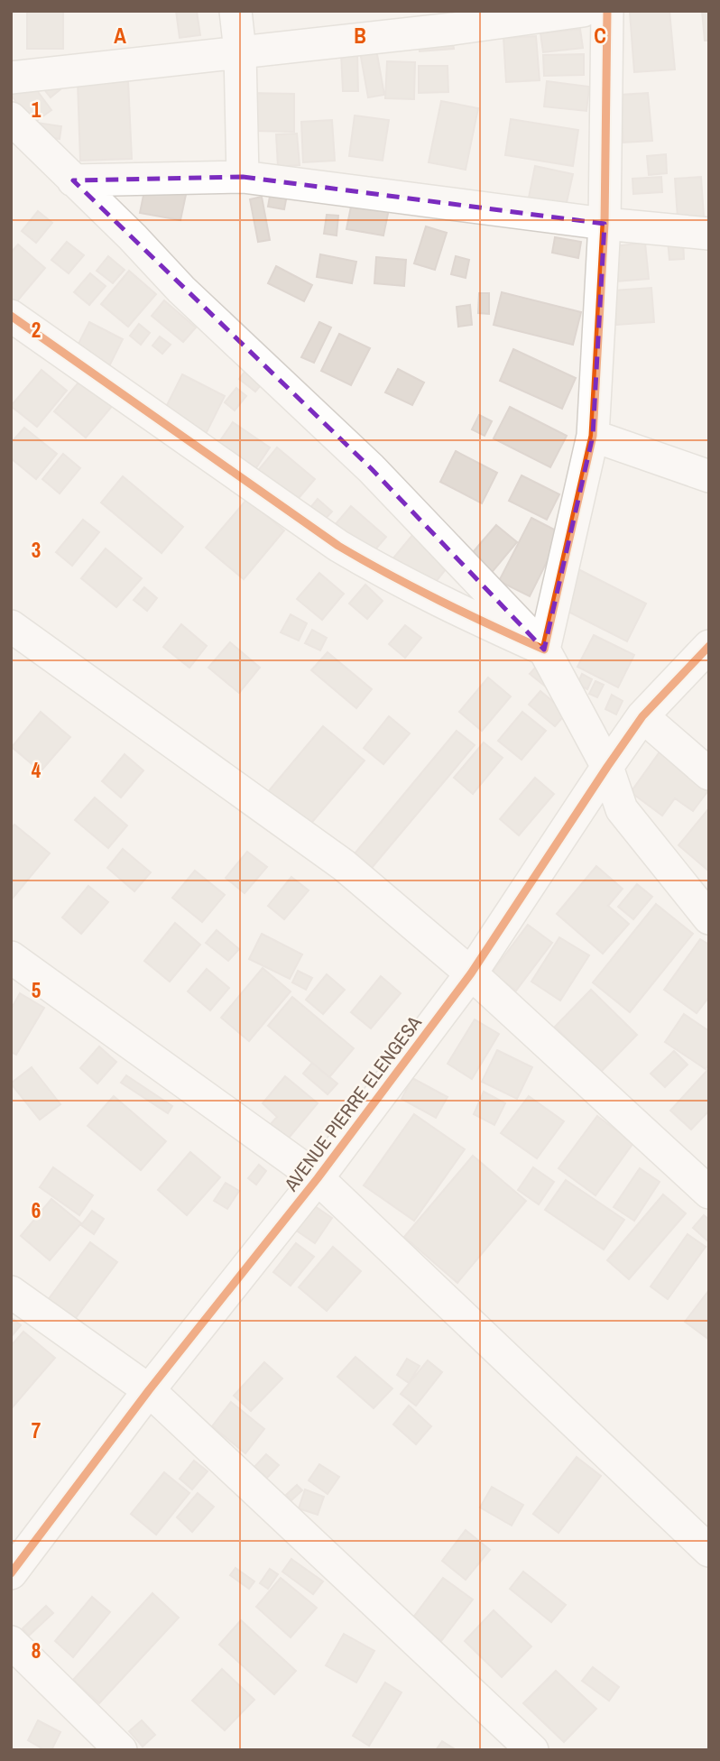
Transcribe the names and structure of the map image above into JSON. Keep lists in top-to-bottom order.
{
  "streets": {
    "street": ["AVENUE PIERRE ELENGESA"]
  },
  "grid": {
    "columns": ["A", "B", "C"],
    "rows": [
      "1",
      "2",
      "3",
      "4",
      "5",
      "6",
      "7",
      "8"
    ]
  }
}
